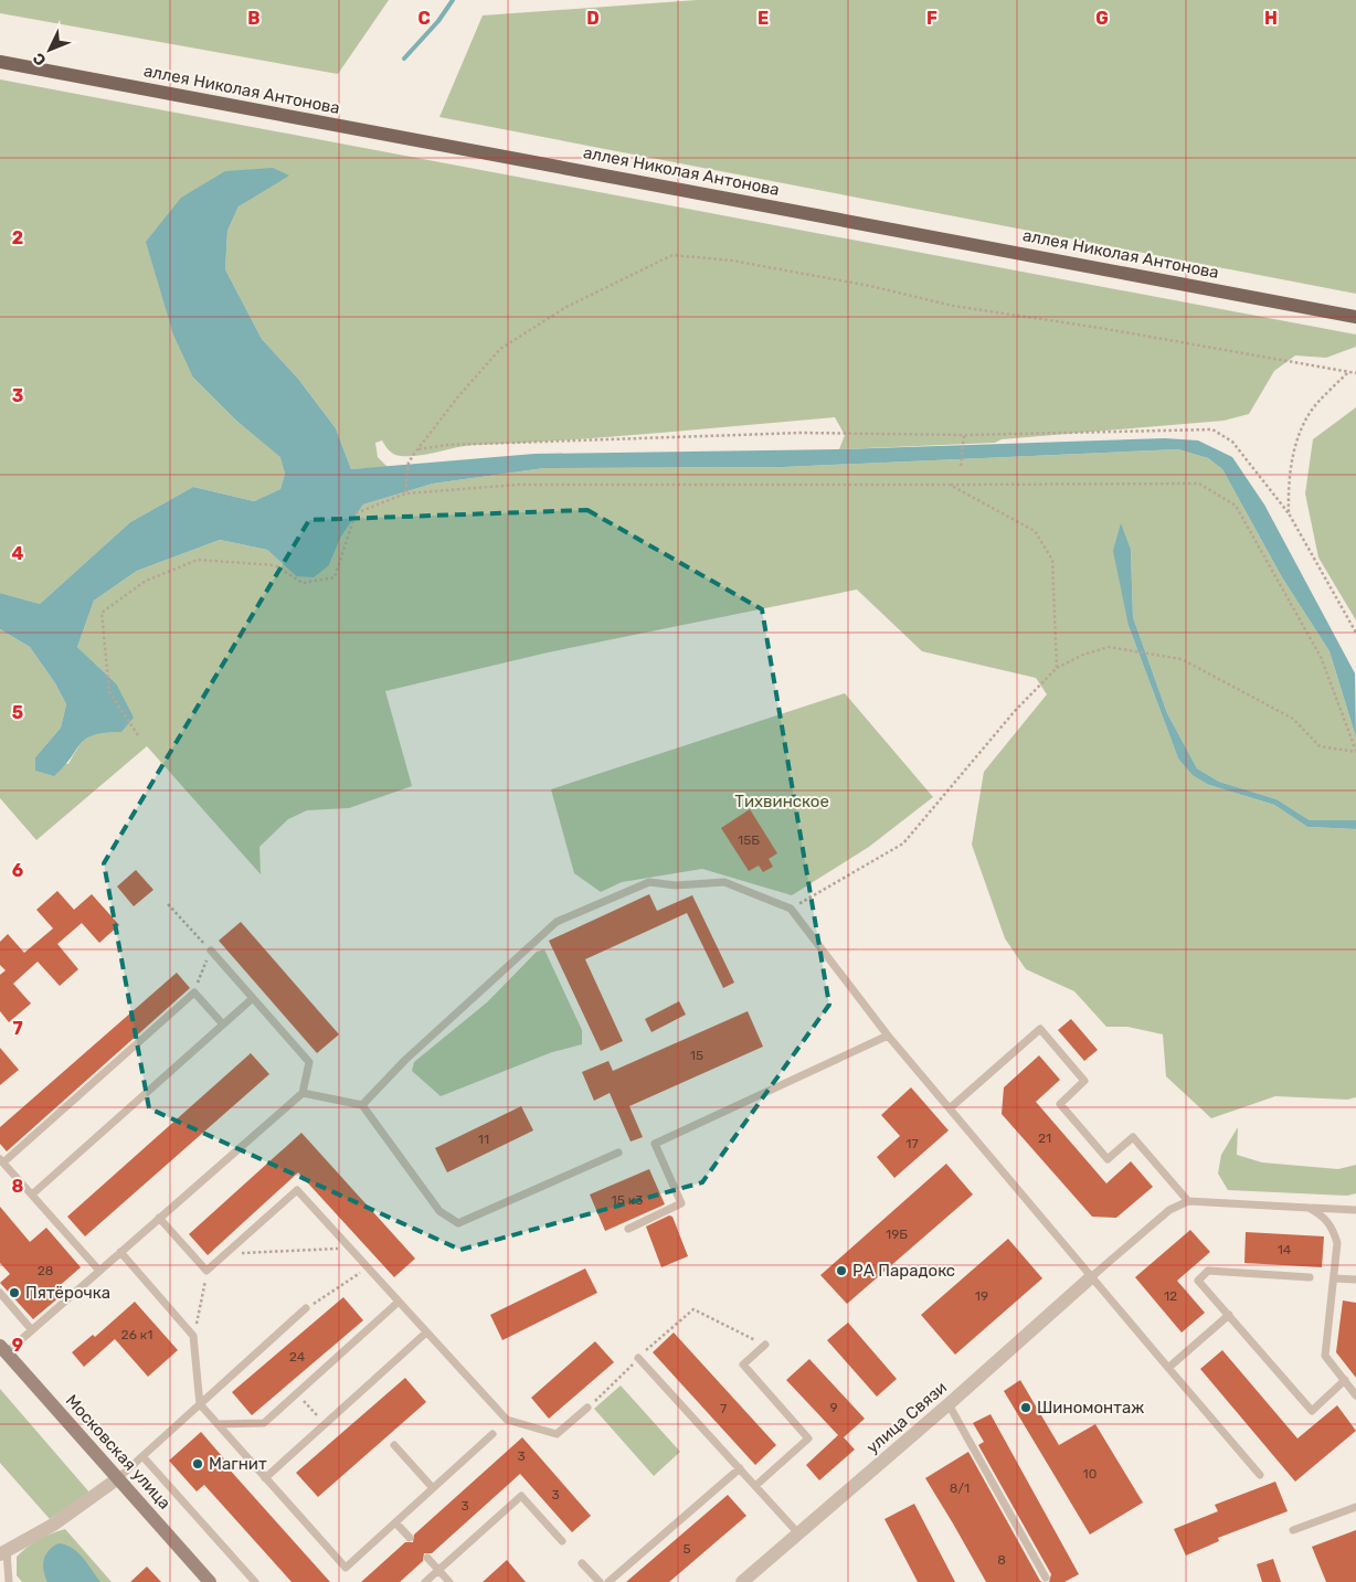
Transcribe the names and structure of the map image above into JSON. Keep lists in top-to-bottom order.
{
  "streets": {
    "main road": ["аллея Николая Антонова", "Московская улица"],
    "street": ["улица Связи"]
  },
  "parks": ["Тихвинское"],
  "places": [
    "РА Парадокс",
    "Пятёрочка",
    "Шиномонтаж",
    "Магнит"
  ],
  "house_numbers": [
    "15Б",
    "15",
    "21",
    "11",
    "17",
    "15 к3",
    "19Б",
    "14",
    "28",
    "19",
    "12",
    "26 к1",
    "24",
    "9",
    "7",
    "3",
    "10",
    "8/1",
    "3",
    "3",
    "5",
    "8"
  ],
  "north": "bottom left",
  "grid": {
    "columns": [
      "B",
      "C",
      "D",
      "E",
      "F",
      "G",
      "H"
    ],
    "rows": [
      "2",
      "3",
      "4",
      "5",
      "6",
      "7",
      "8",
      "9"
    ]
  }
}
